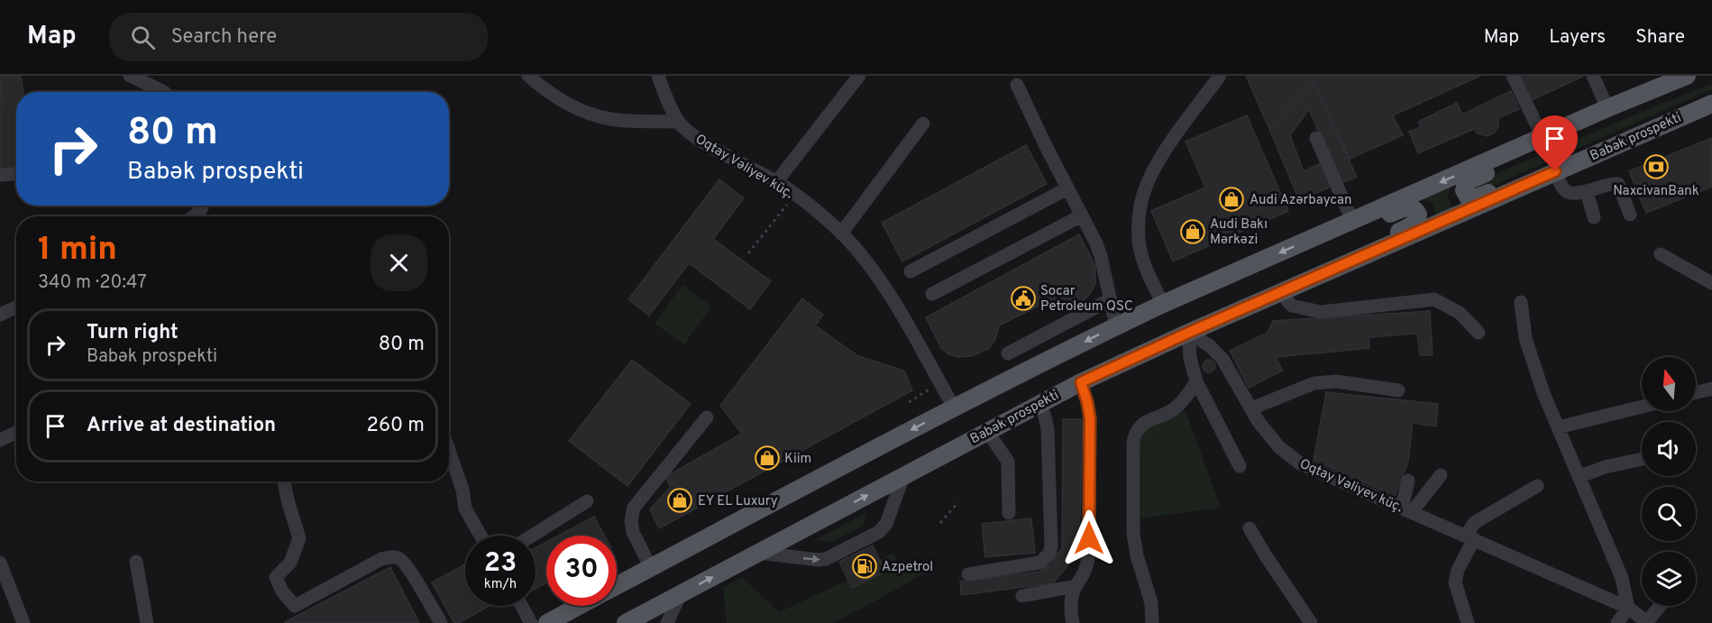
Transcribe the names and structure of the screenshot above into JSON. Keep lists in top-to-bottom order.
{
  "streets": {
    "main road": ["Babək prospekti"],
    "street": ["Oqtay Vəliyev küç."]
  },
  "crossings": [
    ["Babək prospekti", "Oqtay Vəliyev küç."]
  ],
  "places": {
    "bank": ["NaxcivanBank"],
    "shop": [
      "Audi Azərbaycan",
      "Audi Bakı Mərkəzi",
      "Kiim",
      "EY EL Luxury"
    ],
    "public building": ["Socar Petroleum QSC"],
    "fuel station": ["Azpetrol"]
  },
  "north": "top",
  "page": {
    "header": "Map",
    "search": "Search here",
    "nav": ["Map", "Layers", "Share"],
    "turn": ["80 m", "Babək prospekti"],
    "heading": ["1 min", "340 m · 20:47"],
    "list": [
      {
        "name": "Turn right",
        "note": "Babək prospekti",
        "value": "80 m"
      },
      {
        "name": "Arrive at destination",
        "value": "260 m"
      }
    ],
    "speed": "23 km/h",
    "limit": "30"
  }
}
